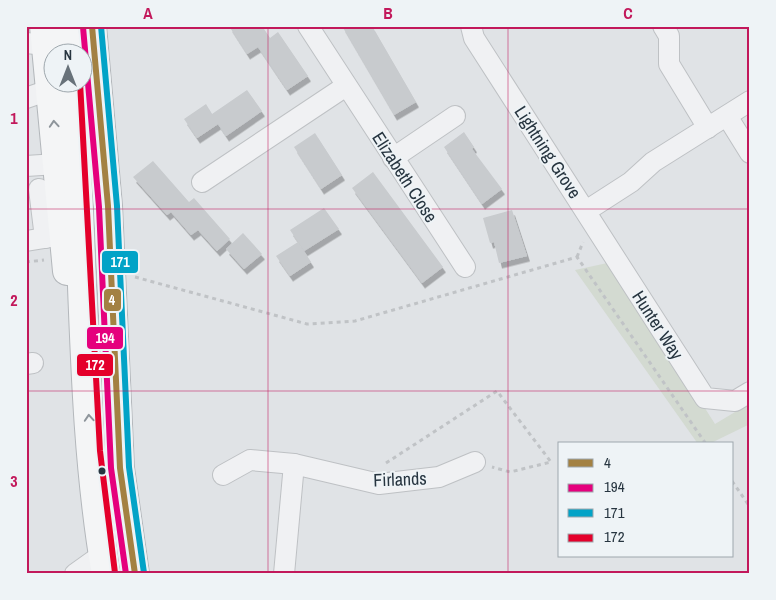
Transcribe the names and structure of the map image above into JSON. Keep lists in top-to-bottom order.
{
  "streets": {
    "street": [
      "Lightning Grove",
      "Elizabeth Close",
      "Hunter Way",
      "Firlands"
    ]
  },
  "crossings": [
    ["Lightning Grove", "Hunter Way"]
  ],
  "lines": [
    "transit line 4",
    "transit line 171",
    "transit line 194",
    "transit line 172"
  ],
  "legend": [
    "4",
    "194",
    "171",
    "172"
  ],
  "north": "top",
  "grid": {
    "columns": ["A", "B", "C"],
    "rows": ["1", "2", "3"]
  }
}
